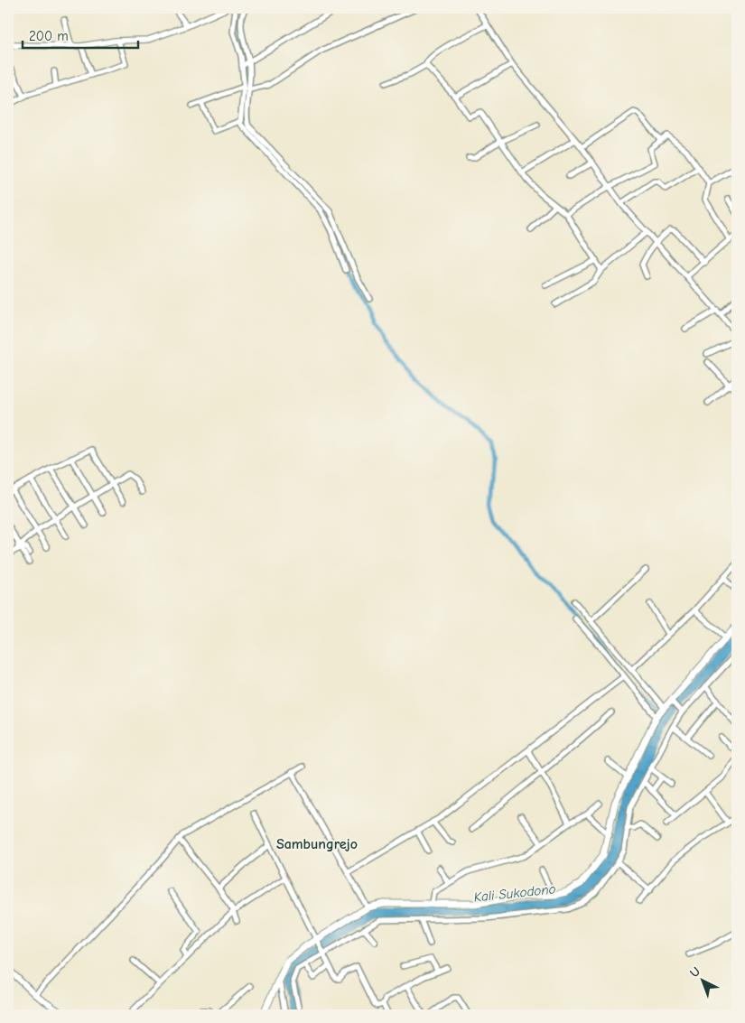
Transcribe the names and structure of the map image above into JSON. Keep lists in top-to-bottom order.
{
  "districts": ["Sambungrejo"],
  "water": ["Kali Sukodono"],
  "scale_bar": "200 m",
  "north": "top left"
}
